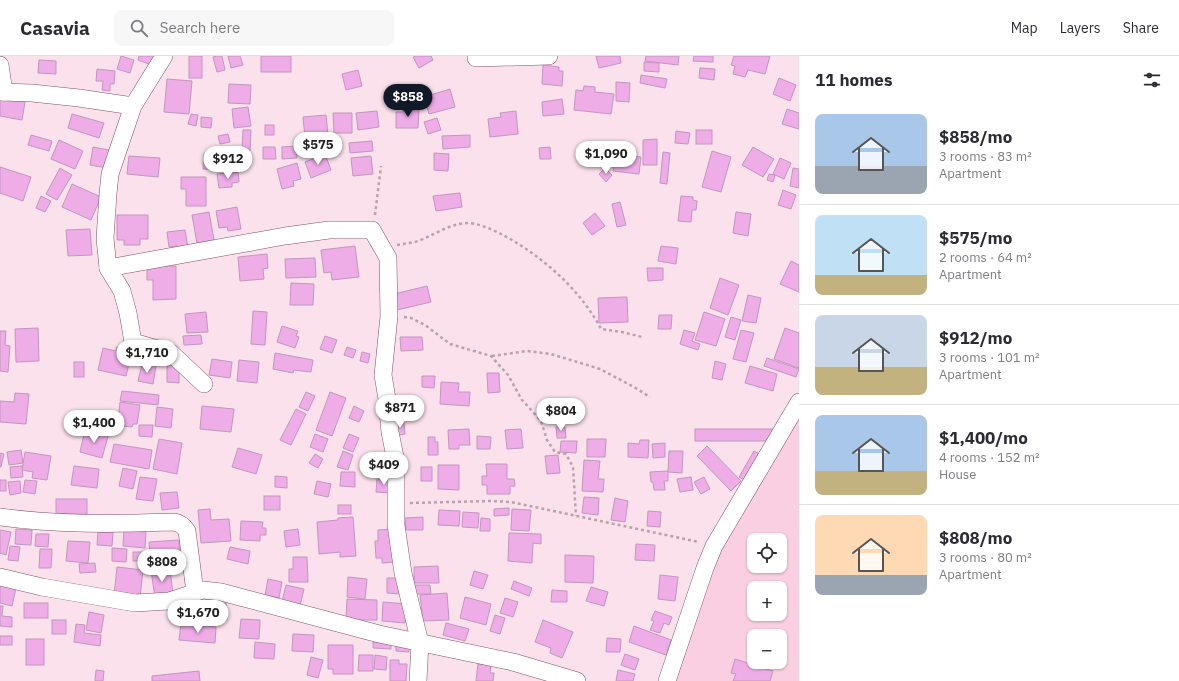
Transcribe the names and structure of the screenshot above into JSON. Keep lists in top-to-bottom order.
{
  "page": {
    "header": "Casavia",
    "search": "Search here",
    "nav": ["Map", "Layers", "Share"],
    "heading": "11 homes",
    "price": [
      "$858",
      "$575",
      "$1,090",
      "$912",
      "$1,710",
      "$871",
      "$804",
      "$1,400",
      "$409",
      "$808",
      "$1,670"
    ],
    "list": [
      {
        "name": "$858/mo",
        "note": "3 rooms · 83 m² · Apartment"
      },
      {
        "name": "$575/mo",
        "note": "2 rooms · 64 m² · Apartment"
      },
      {
        "name": "$912/mo",
        "note": "3 rooms · 101 m² · Apartment"
      },
      {
        "name": "$1,400/mo",
        "note": "4 rooms · 152 m² · House"
      },
      {
        "name": "$808/mo",
        "note": "3 rooms · 80 m² · Apartment"
      }
    ],
    "map_buttons": ["+", "−"]
  }
}
